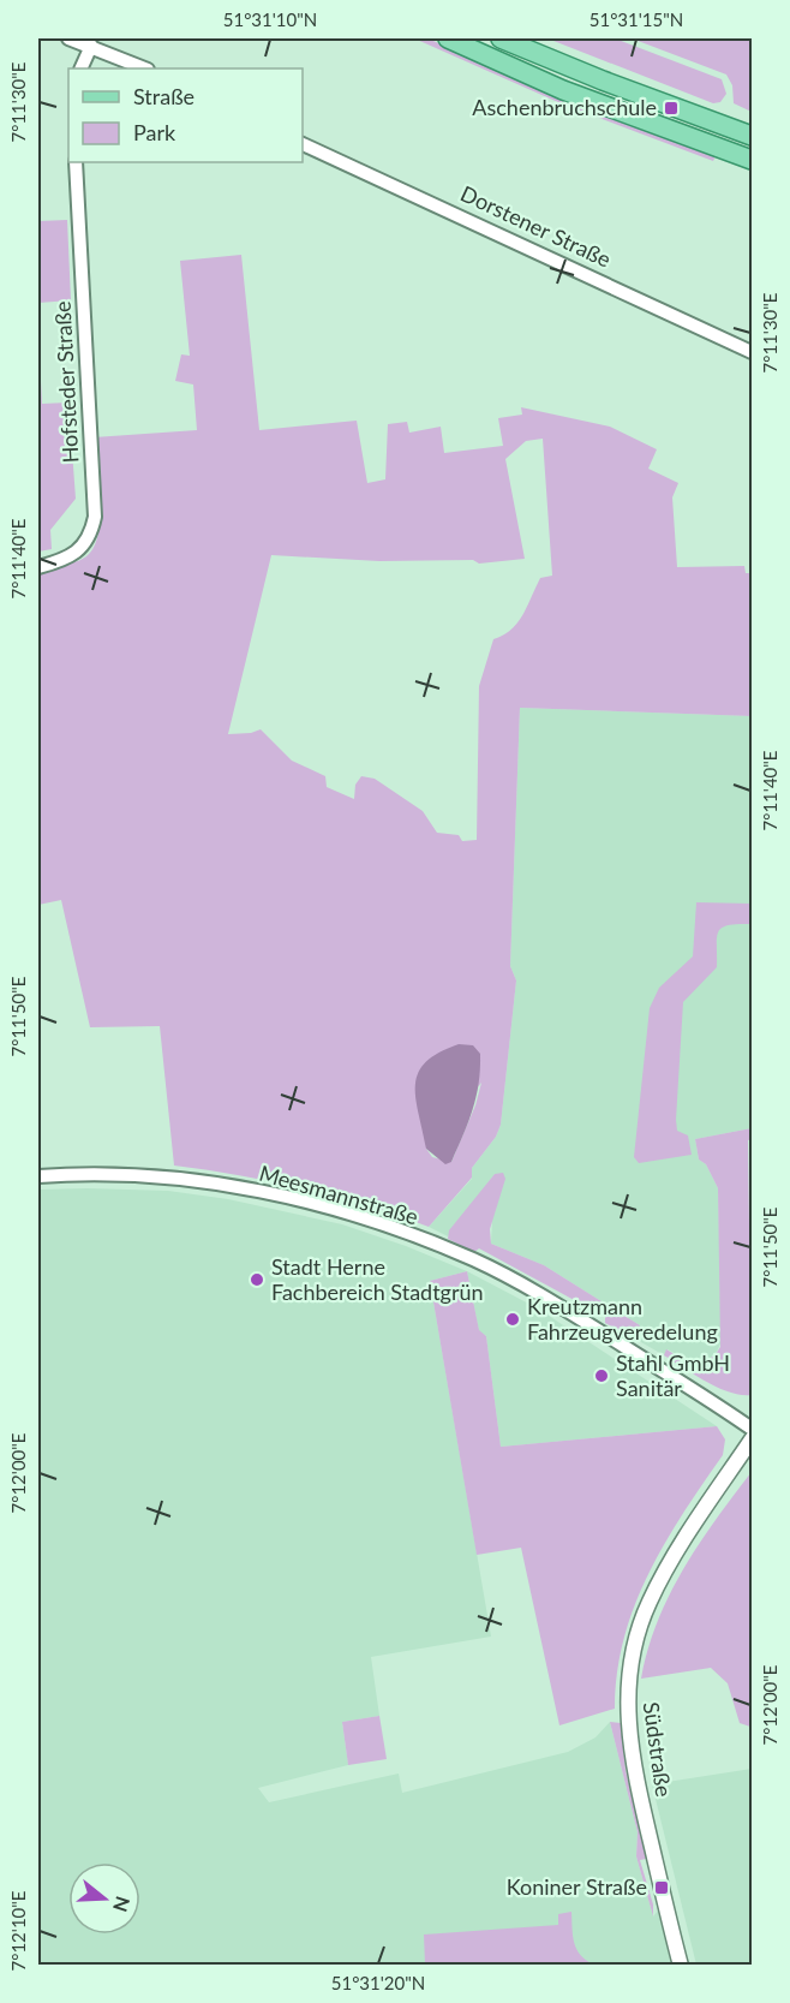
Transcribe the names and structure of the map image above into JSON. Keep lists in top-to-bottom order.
{
  "streets": {
    "street": [
      "Dorstener Straße",
      "Hofsteder Straße",
      "Meesmannstraße",
      "Südstraße"
    ]
  },
  "places": {
    "transit": ["Aschenbruchschule", "Koniner Straße"],
    "other": ["Stadt Herne Fachbereich Stadtgrün", "Kreutzmann Fahrzeugveredelung", "Stahl GmbH Sanitär"]
  },
  "legend": ["Straße", "Park"],
  "north": "right",
  "coordinates": [
    "51°31'10\"N",
    "51°31'15\"N",
    "7°11'30\"E",
    "7°11'40\"E",
    "7°11'50\"E",
    "7°12'00\"E",
    "7°12'10\"E",
    "51°31'20\"N"
  ]
}
